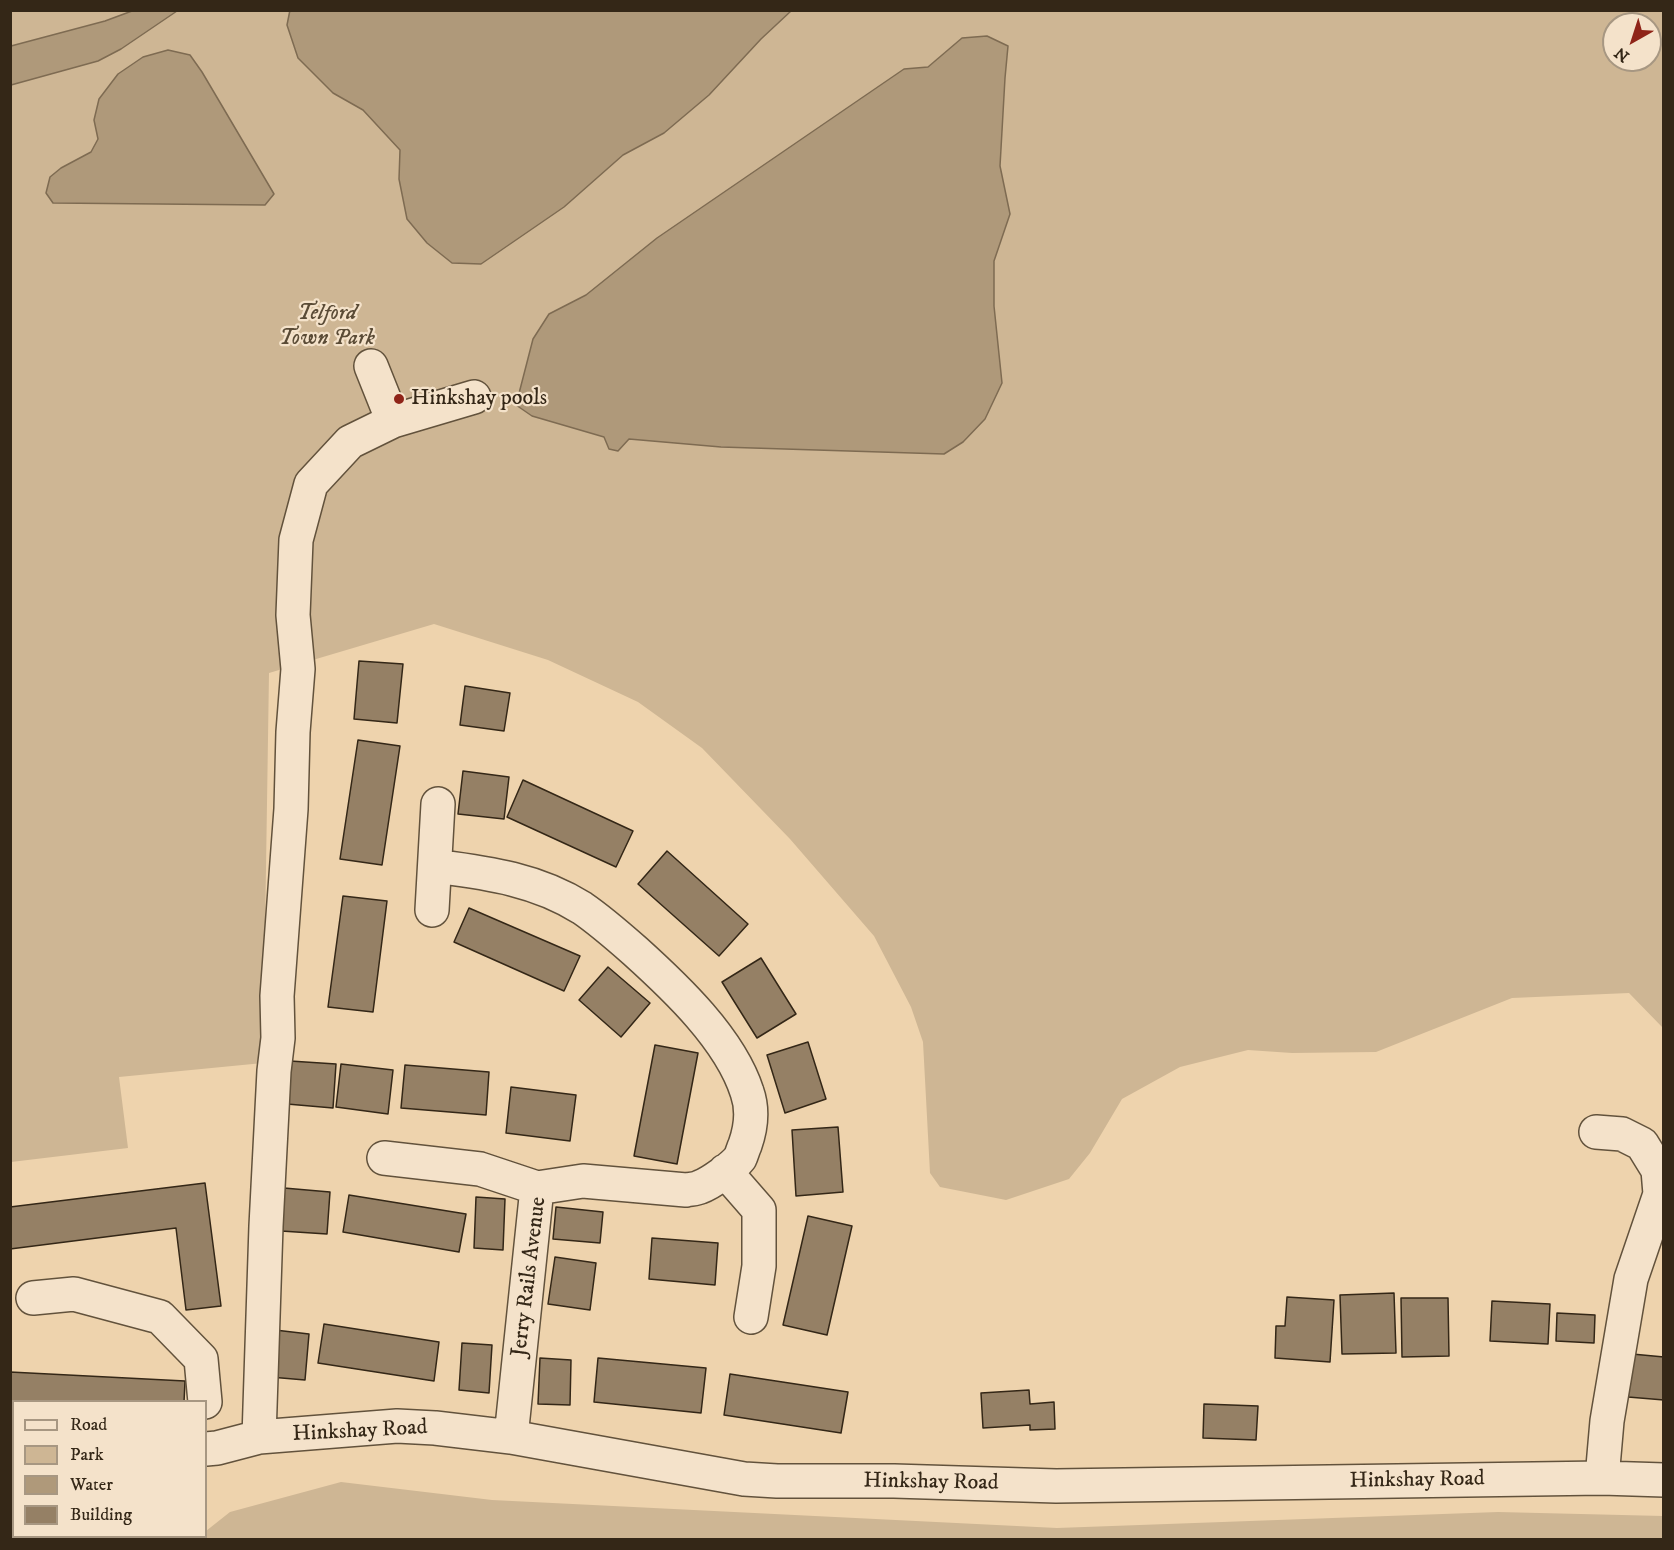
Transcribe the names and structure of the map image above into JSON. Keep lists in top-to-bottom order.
{
  "streets": {
    "street": ["Jerry Rails Avenue", "Hinkshay Road"]
  },
  "crossings": [
    ["Jerry Rails Avenue", "Hinkshay Road"]
  ],
  "parks": ["Telford Town Park"],
  "places": ["Hinkshay pools"],
  "legend": [
    "Road",
    "Park",
    "Water",
    "Building"
  ],
  "north": "bottom left"
}
